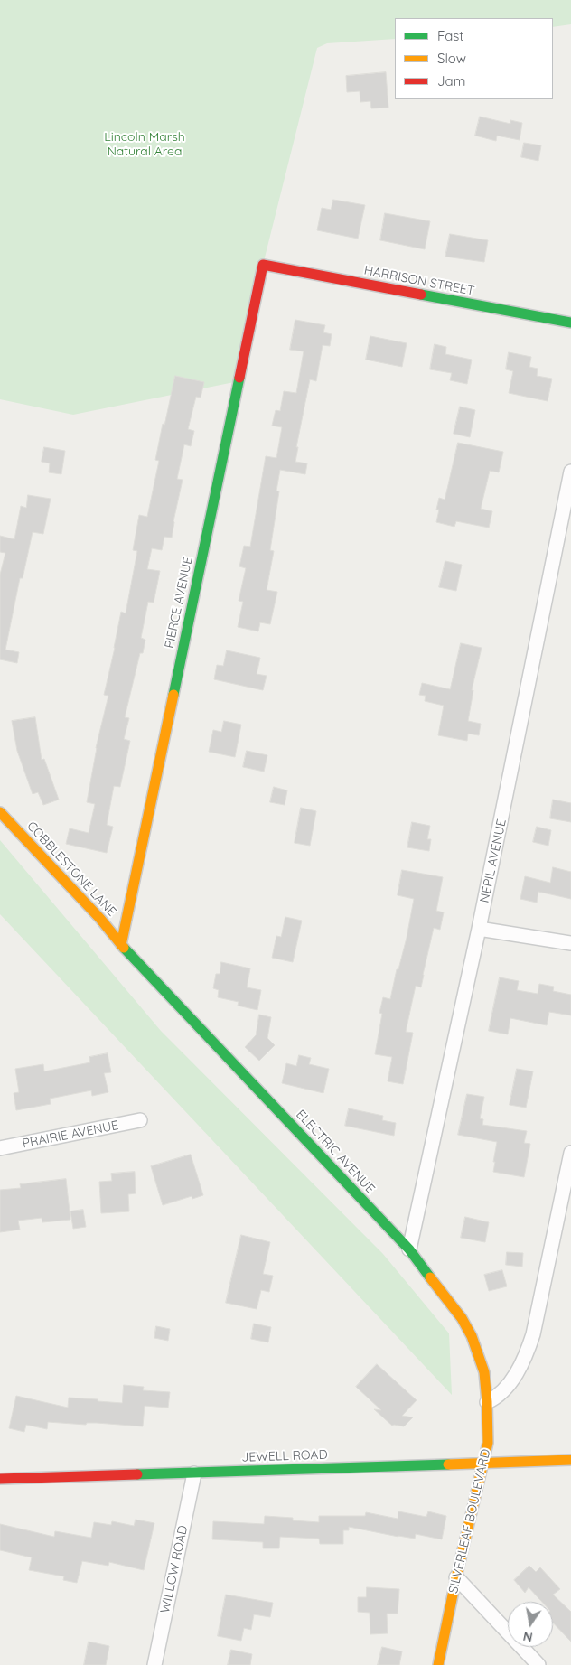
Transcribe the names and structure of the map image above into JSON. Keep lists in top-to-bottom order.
{
  "streets": {
    "street": [
      "HARRISON STREET",
      "PIERCE AVENUE",
      "NEPIL AVENUE",
      "COBBLESTONE LANE",
      "PRAIRIE AVENUE",
      "ELECTRIC AVENUE",
      "JEWELL ROAD",
      "SILVERLEAF BOULEVARD",
      "WILLOW ROAD"
    ]
  },
  "crossings": [
    ["HARRISON STREET", "PIERCE AVENUE"],
    ["PIERCE AVENUE", "COBBLESTONE LANE"],
    ["PIERCE AVENUE", "ELECTRIC AVENUE"],
    ["NEPIL AVENUE", "ELECTRIC AVENUE"],
    ["COBBLESTONE LANE", "ELECTRIC AVENUE"],
    ["ELECTRIC AVENUE", "SILVERLEAF BOULEVARD"],
    ["JEWELL ROAD", "SILVERLEAF BOULEVARD"],
    ["JEWELL ROAD", "WILLOW ROAD"]
  ],
  "parks": ["Lincoln Marsh Natural Area"],
  "legend": ["Fast", "Slow", "Jam"],
  "north": "bottom"
}
